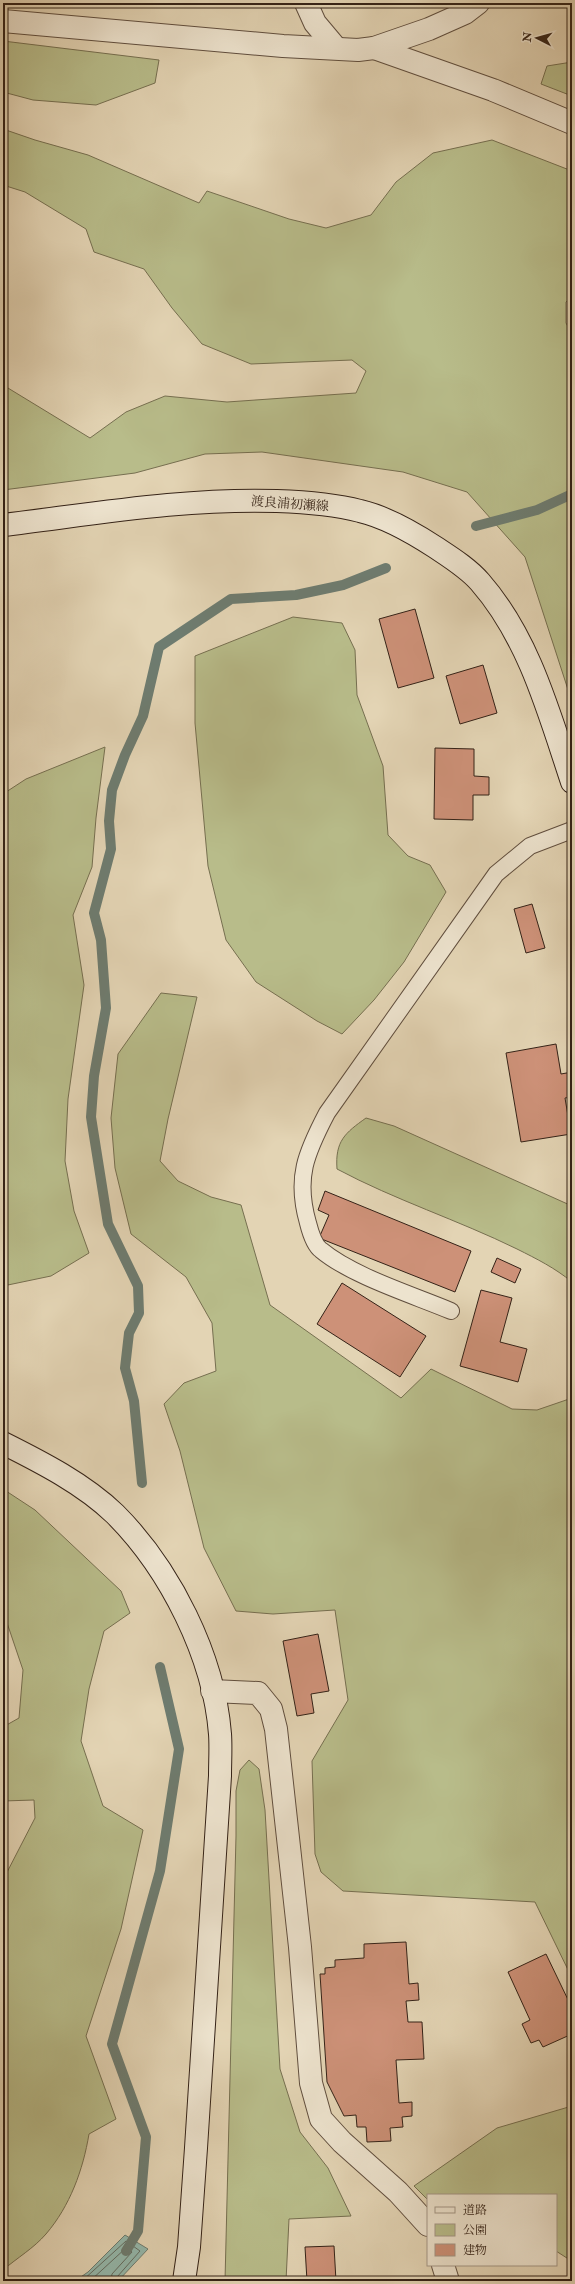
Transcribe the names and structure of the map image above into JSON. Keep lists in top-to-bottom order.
{
  "streets": {
    "street": ["渡良浦初瀬線"]
  },
  "legend": ["道路", "公園", "建物"],
  "north": "left"
}
